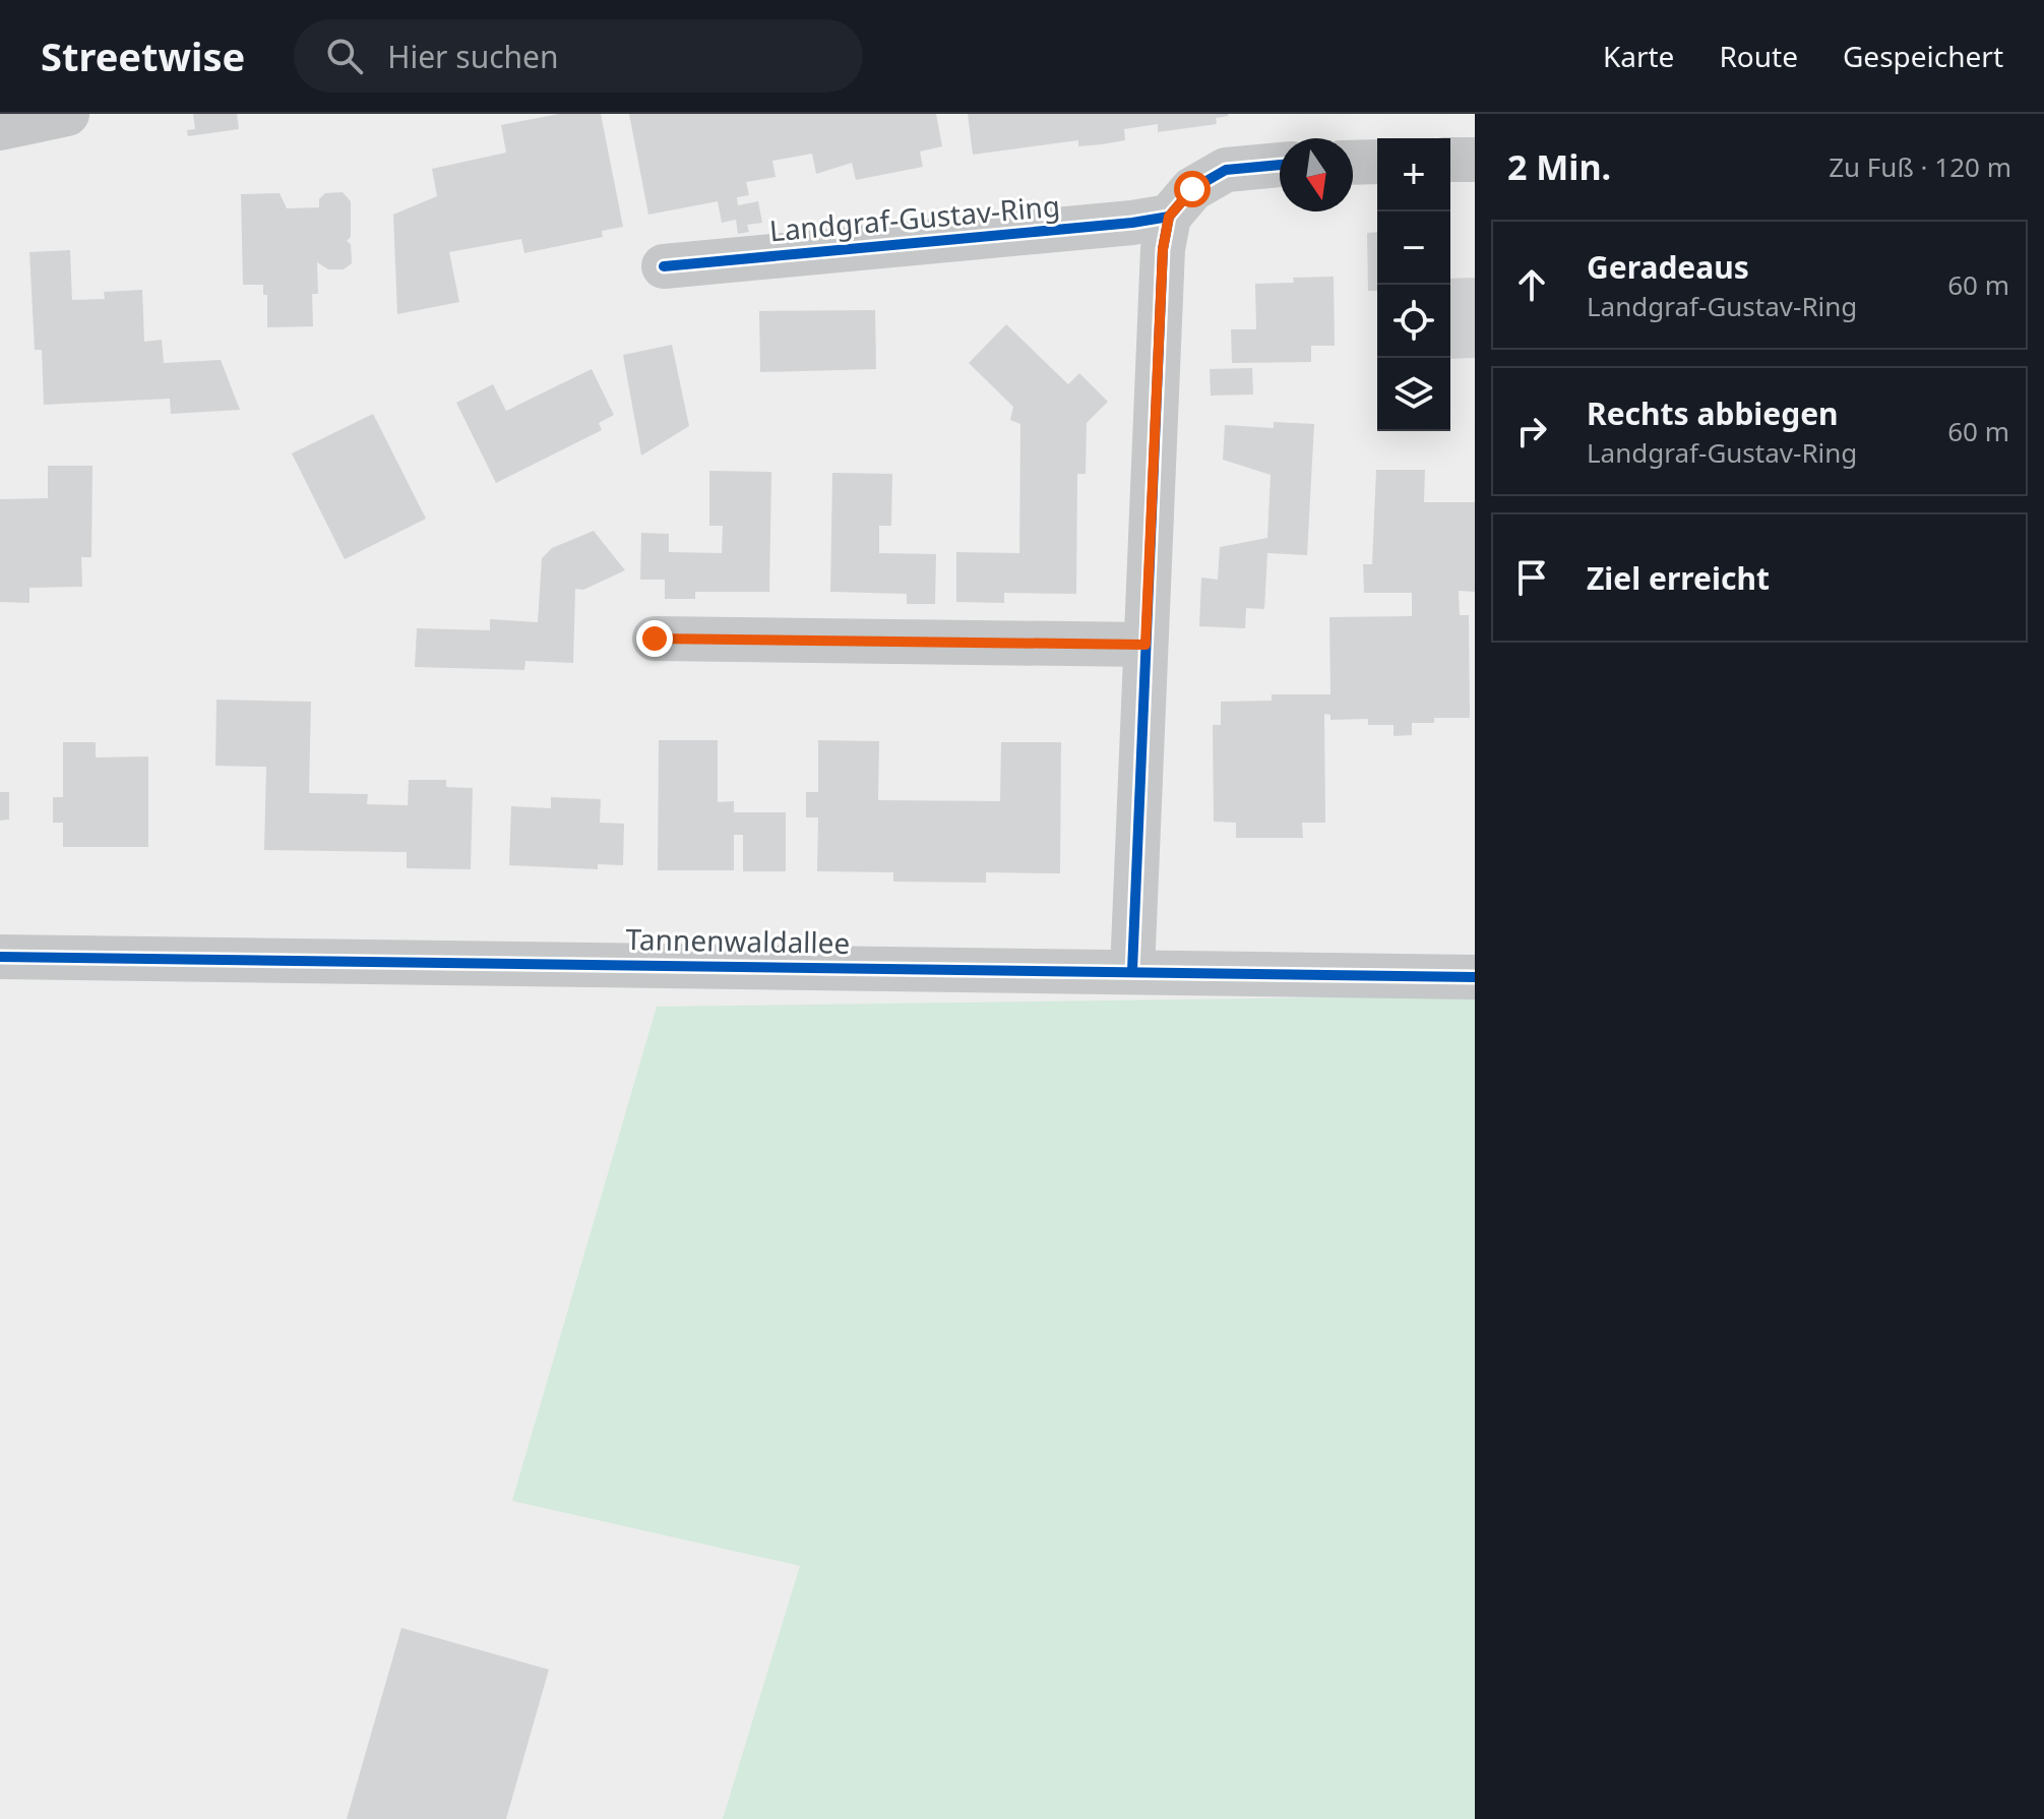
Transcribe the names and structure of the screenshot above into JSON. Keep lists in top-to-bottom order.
{
  "streets": {
    "street": ["Landgraf-Gustav-Ring", "Tannenwaldallee"]
  },
  "north": "bottom",
  "page": {
    "header": "Streetwise",
    "search": "Hier suchen",
    "nav": ["Karte", "Route", "Gespeichert"],
    "heading": ["2 Min.", "Zu Fuß · 120 m"],
    "map_buttons": ["+", "−"],
    "list": [
      ["Geradeaus", "Landgraf-Gustav-Ring", "60 m"],
      ["Rechts abbiegen", "Landgraf-Gustav-Ring", "60 m"],
      "Ziel erreicht"
    ]
  }
}
